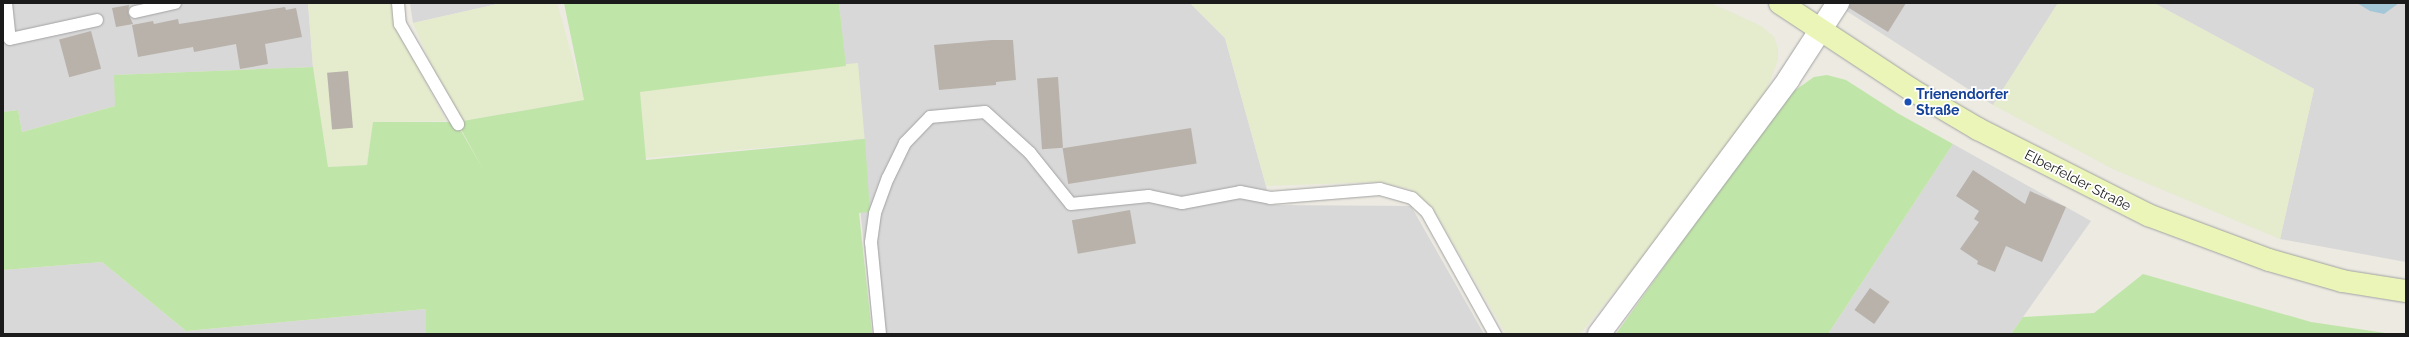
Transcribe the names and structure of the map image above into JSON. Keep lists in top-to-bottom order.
{
  "streets": {
    "main road": ["Elberfelder Straße"]
  },
  "places": ["Trienendorfer Straße"]
}
